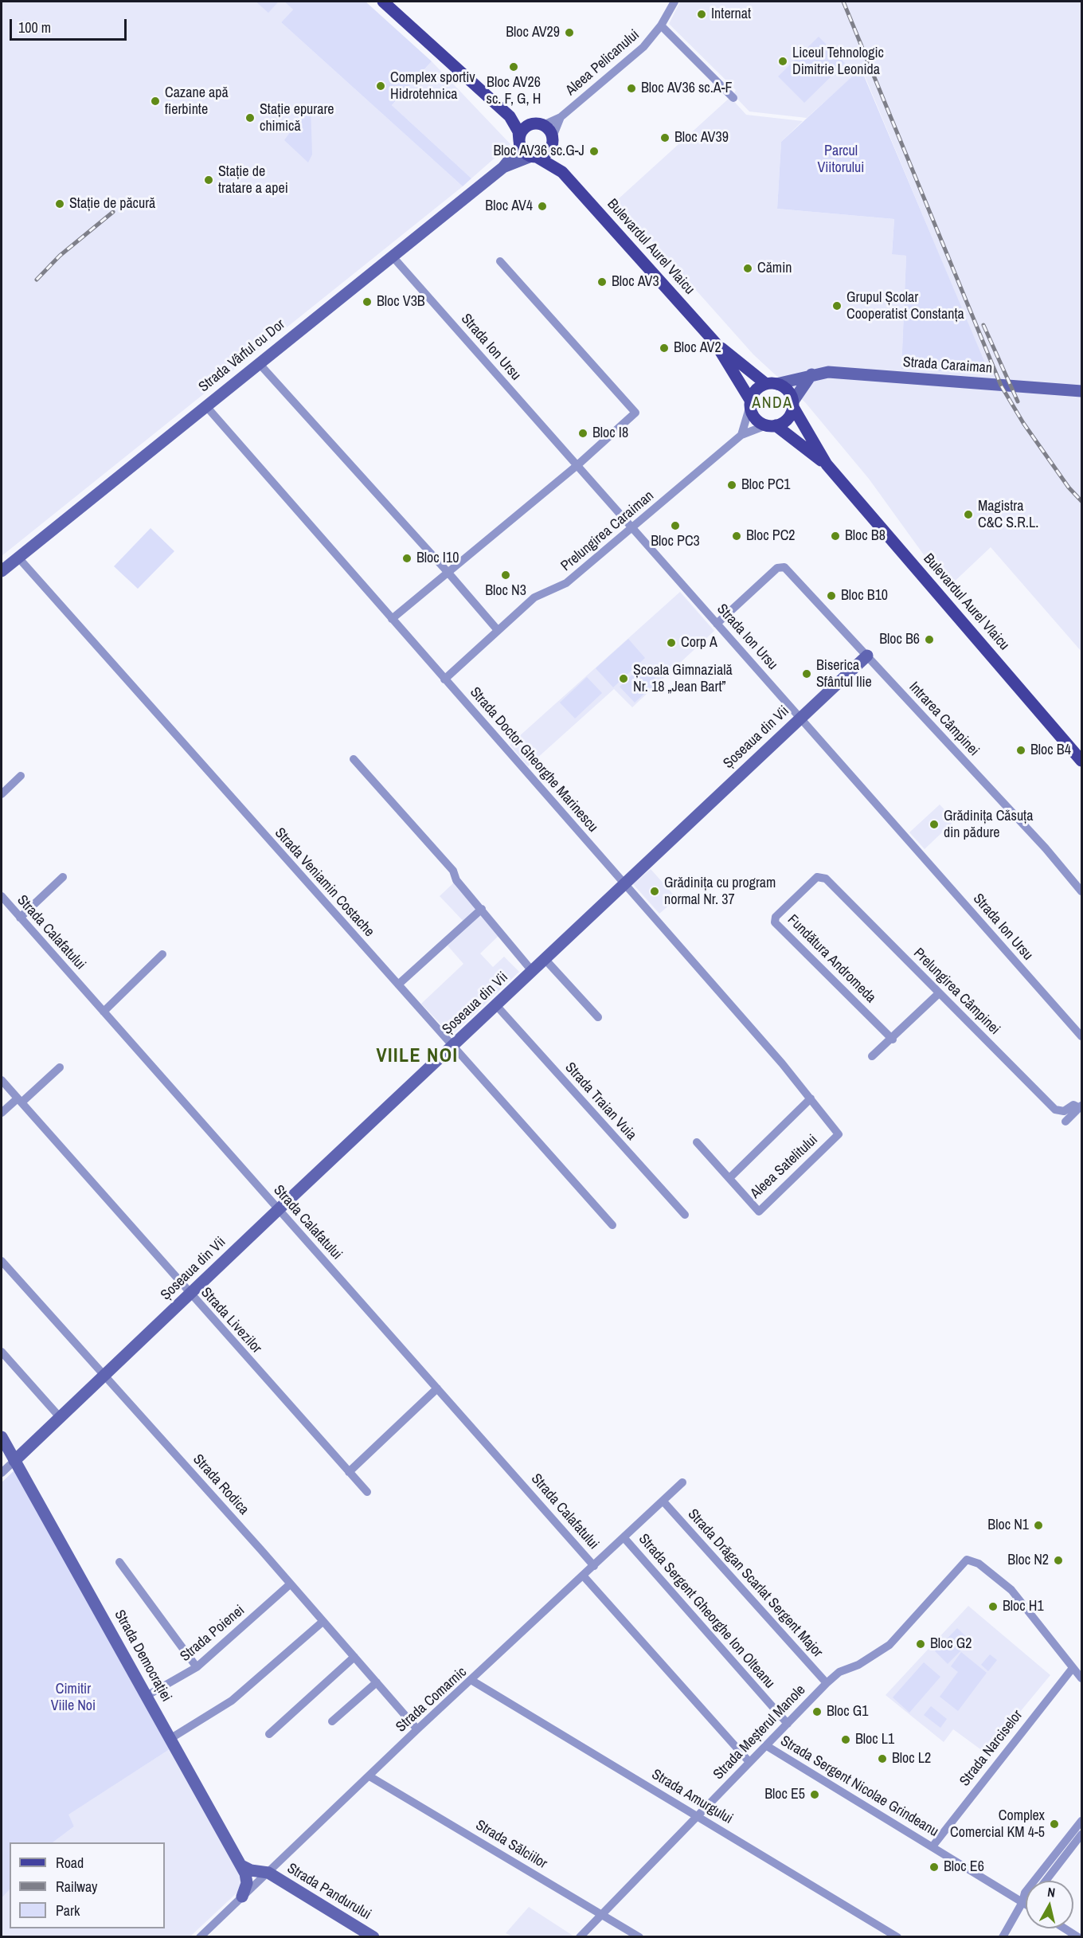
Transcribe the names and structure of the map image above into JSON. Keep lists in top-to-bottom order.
{
  "streets": {
    "main road": ["Bulevardul Aurel Vlaicu"],
    "street": [
      "Aleea Pelicanului",
      "Strada Ion Ursu",
      "Strada Vârful cu Dor",
      "Strada Caraiman",
      "Prelungirea Caraiman",
      "Intrarea Câmpinei",
      "Șoseaua din Vii",
      "Strada Doctor Gheorghe Marinescu",
      "Strada Veniamin Costache",
      "Strada Calafatului",
      "Fundătura Andromeda",
      "Prelungirea Câmpinei",
      "Strada Traian Vuia",
      "Aleea Satelitului",
      "Strada Livezilor",
      "Strada Rodica",
      "Strada Drăgan Scarlat Sergent Major",
      "Strada Sergent Gheorghe Ion Olteanu",
      "Strada Poienei",
      "Strada Democrației",
      "Strada Comarnic",
      "Strada Meșterul Manole",
      "Strada Narciselor",
      "Strada Sergent Nicolae Grindeanu",
      "Strada Amurgului",
      "Strada Sălciilor",
      "Strada Pandurului"
    ]
  },
  "crossings": [
    ["Aleea Pelicanului", "Bulevardul Aurel Vlaicu"],
    ["Aleea Pelicanului", "Strada Vârful cu Dor"],
    ["Bulevardul Aurel Vlaicu", "Strada Vârful cu Dor"],
    ["Bulevardul Aurel Vlaicu", "Strada Caraiman"],
    ["Bulevardul Aurel Vlaicu", "Prelungirea Caraiman"],
    ["Strada Ion Ursu", "Strada Vârful cu Dor"],
    ["Strada Ion Ursu", "Prelungirea Caraiman"],
    ["Strada Ion Ursu", "Intrarea Câmpinei"],
    ["Strada Ion Ursu", "Șoseaua din Vii"],
    ["Strada Vârful cu Dor", "Strada Doctor Gheorghe Marinescu"],
    ["Strada Vârful cu Dor", "Strada Veniamin Costache"],
    ["Strada Caraiman", "Prelungirea Caraiman"],
    ["Prelungirea Caraiman", "Strada Doctor Gheorghe Marinescu"],
    ["Intrarea Câmpinei", "Șoseaua din Vii"],
    ["Șoseaua din Vii", "Strada Doctor Gheorghe Marinescu"],
    ["Șoseaua din Vii", "Strada Veniamin Costache"],
    ["Șoseaua din Vii", "Strada Calafatului"],
    ["Șoseaua din Vii", "Strada Traian Vuia"],
    ["Șoseaua din Vii", "Strada Livezilor"],
    ["Șoseaua din Vii", "Strada Rodica"],
    ["Șoseaua din Vii", "Strada Democrației"],
    ["Strada Doctor Gheorghe Marinescu", "Aleea Satelitului"],
    ["Strada Calafatului", "Strada Comarnic"],
    ["Fundătura Andromeda", "Prelungirea Câmpinei"],
    ["Strada Rodica", "Strada Poienei"],
    ["Strada Rodica", "Strada Comarnic"],
    ["Strada Drăgan Scarlat Sergent Major", "Strada Comarnic"],
    ["Strada Drăgan Scarlat Sergent Major", "Strada Meșterul Manole"],
    ["Strada Sergent Gheorghe Ion Olteanu", "Strada Comarnic"],
    ["Strada Sergent Gheorghe Ion Olteanu", "Strada Meșterul Manole"],
    ["Strada Poienei", "Strada Democrației"],
    ["Strada Democrației", "Strada Comarnic"],
    ["Strada Comarnic", "Strada Amurgului"],
    ["Strada Comarnic", "Strada Sălciilor"],
    ["Strada Comarnic", "Strada Pandurului"],
    ["Strada Meșterul Manole", "Strada Narciselor"],
    ["Strada Meșterul Manole", "Strada Sergent Nicolae Grindeanu"],
    ["Strada Meșterul Manole", "Strada Amurgului"],
    ["Strada Meșterul Manole", "Strada Sălciilor"],
    ["Strada Narciselor", "Strada Sergent Nicolae Grindeanu"]
  ],
  "districts": ["ANDA", "VIILE NOI"],
  "parks": ["Parcul Viitorului", "Cimitir Viile Noi"],
  "places": [
    "Internat",
    "Bloc AV29",
    "Liceul Tehnologic Dimitrie Leonida",
    "Bloc AV26 sc. F, G, H",
    "Complex sportiv Hidrotehnica",
    "Bloc AV36 sc.A-F",
    "Cazane apă fierbinte",
    "Stație epurare chimică",
    "Bloc AV39",
    "Bloc AV36 sc.G-J",
    "Stație de tratare a apei",
    "Stație de păcură",
    "Bloc AV4",
    "Cămin",
    "Bloc AV3",
    "Bloc V3B",
    "Grupul Școlar Cooperatist Constanța",
    "Bloc AV2",
    "Bloc I8",
    "Bloc PC1",
    "Magistra C&C S.R.L.",
    "Bloc PC3",
    "Bloc PC2",
    "Bloc B8",
    "Bloc I10",
    "Bloc N3",
    "Bloc B10",
    "Bloc B6",
    "Corp A",
    "Biserica Sfântul Ilie",
    "Școala Gimnazială Nr. 18 „Jean Bart”",
    "Bloc B4",
    "Grădinița Căsuța din pădure",
    "Grădinița cu program normal Nr. 37",
    "Bloc N1",
    "Bloc N2",
    "Bloc H1",
    "Bloc G2",
    "Bloc G1",
    "Bloc L1",
    "Bloc L2",
    "Bloc E5",
    "Complex Comercial KM 4-5",
    "Bloc E6"
  ],
  "legend": ["Road", "Railway", "Park"],
  "scale_bar": "100 m",
  "north": "top"
}
